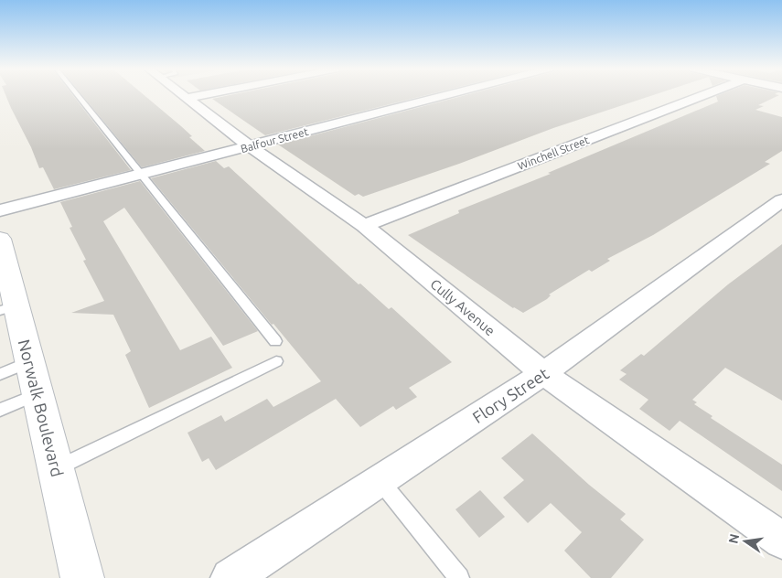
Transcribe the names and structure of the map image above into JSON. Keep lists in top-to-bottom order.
{
  "streets": {
    "main road": ["Norwalk Boulevard"],
    "street": [
      "Balfour Street",
      "Winchell Street",
      "Cully Avenue",
      "Flory Street"
    ]
  },
  "crossings": [
    ["Balfour Street", "Cully Avenue"],
    ["Winchell Street", "Cully Avenue"],
    ["Cully Avenue", "Flory Street"]
  ],
  "north": "left"
}
